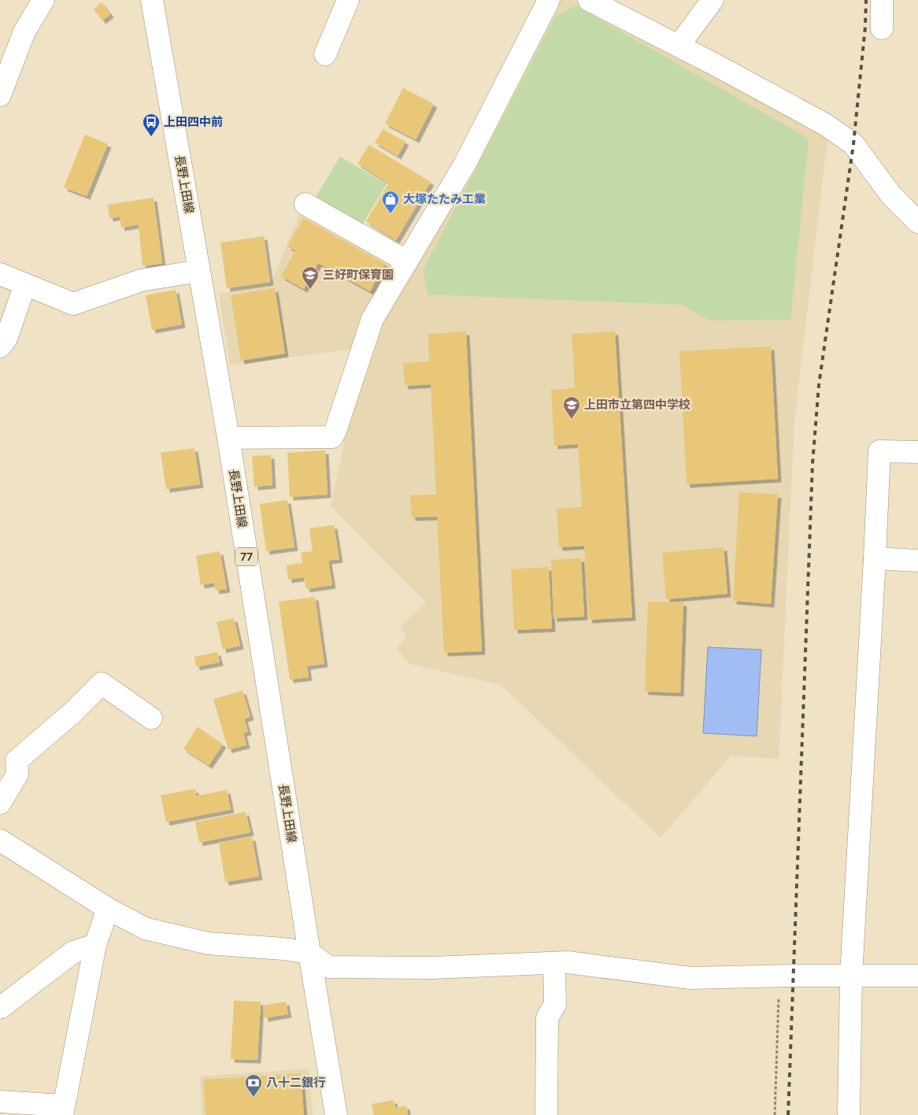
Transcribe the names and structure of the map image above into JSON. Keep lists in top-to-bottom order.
{
  "streets": {
    "street": ["長野上田線", "77"]
  },
  "places": {
    "bus stop": ["上田四中前"],
    "shop": ["大塚たたみ工業"],
    "school or university": ["三好町保育園", "上田市立第四中学校"],
    "bank": ["八十二銀行"]
  }
}
